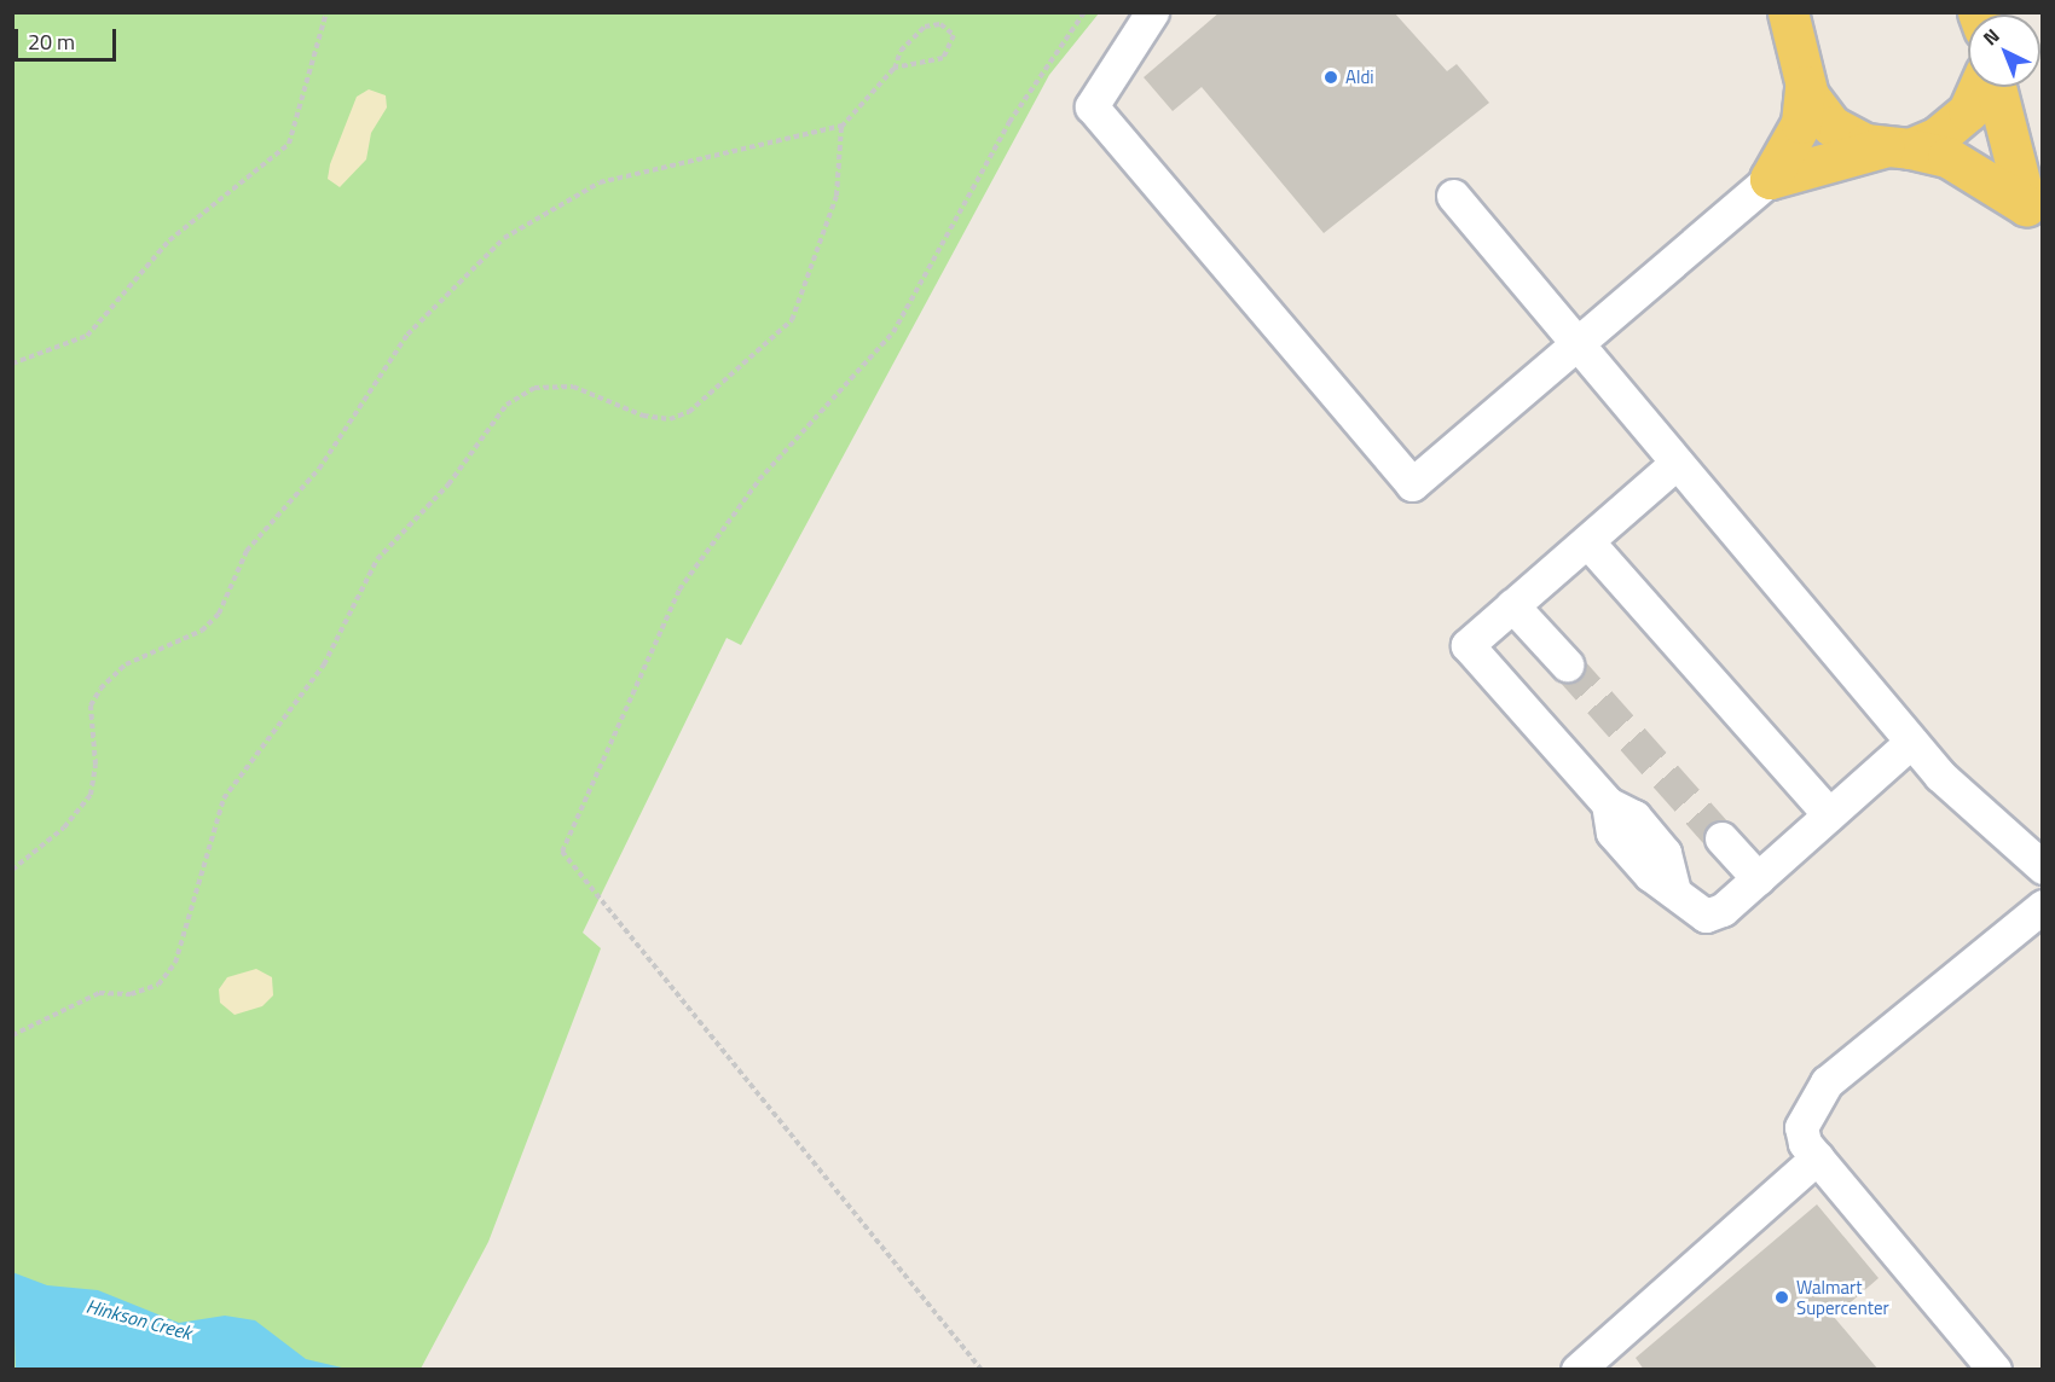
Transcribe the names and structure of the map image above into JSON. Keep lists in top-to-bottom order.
{
  "water": ["Hinkson Creek"],
  "places": ["Aldi", "Walmart Supercenter"],
  "scale_bar": "20 m",
  "north": "top left"
}
